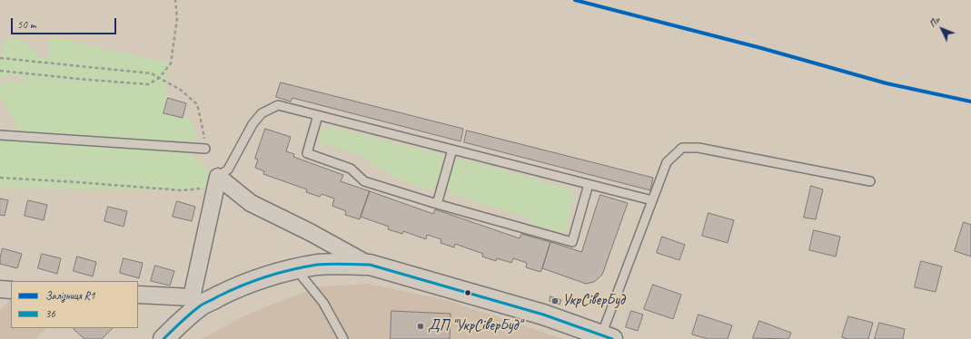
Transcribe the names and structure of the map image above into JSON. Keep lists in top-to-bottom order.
{
  "places": ["УкрСіверБуд", "ДП \"УкрСіверБуд\""],
  "lines": ["rail line R1", "transit line 36"],
  "legend": ["Залізниця R1", "36"],
  "scale_bar": "50 m",
  "north": "top left"
}
